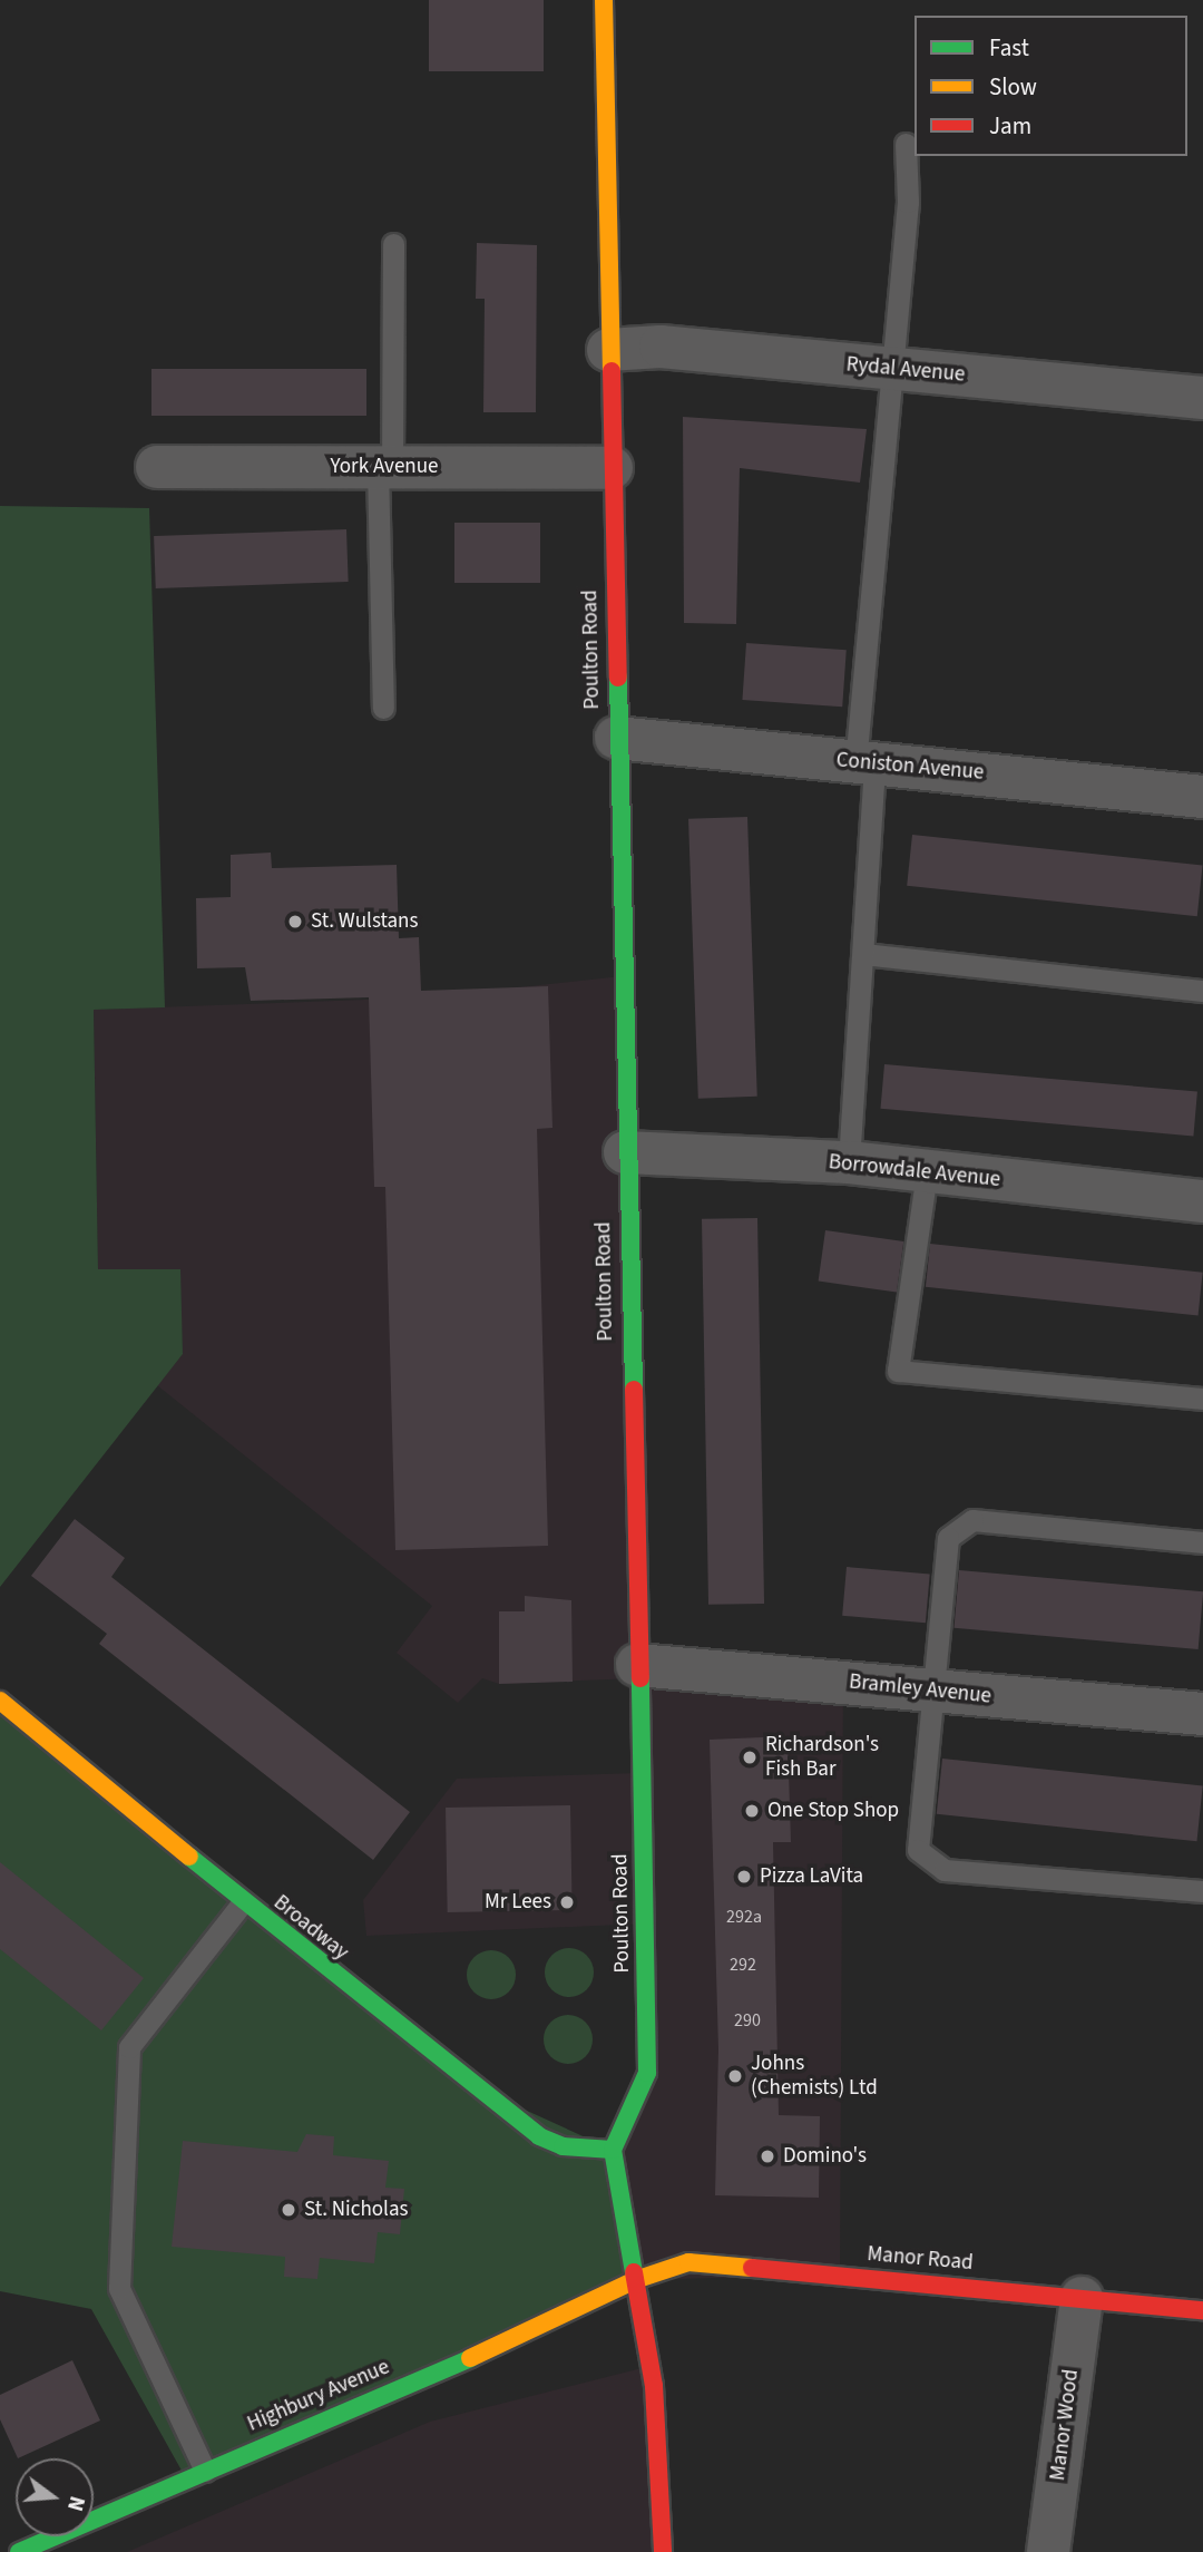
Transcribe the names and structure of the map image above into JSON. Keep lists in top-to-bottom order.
{
  "streets": {
    "street": [
      "Rydal Avenue",
      "York Avenue",
      "Poulton Road",
      "Coniston Avenue",
      "Borrowdale Avenue",
      "Bramley Avenue",
      "Broadway",
      "Manor Road",
      "Highbury Avenue",
      "Manor Wood"
    ]
  },
  "crossings": [
    ["Rydal Avenue", "Poulton Road"],
    ["York Avenue", "Poulton Road"],
    ["Poulton Road", "Coniston Avenue"],
    ["Poulton Road", "Borrowdale Avenue"],
    ["Poulton Road", "Bramley Avenue"],
    ["Poulton Road", "Broadway"],
    ["Manor Road", "Highbury Avenue"],
    ["Manor Road", "Manor Wood"]
  ],
  "places": [
    "St. Wulstans",
    "Richardson's Fish Bar",
    "One Stop Shop",
    "Pizza LaVita",
    "Mr Lees",
    "Johns (Chemists) Ltd",
    "Domino's",
    "St. Nicholas"
  ],
  "house_numbers": ["292a", "292", "290"],
  "legend": ["Fast", "Slow", "Jam"],
  "north": "right"
}
